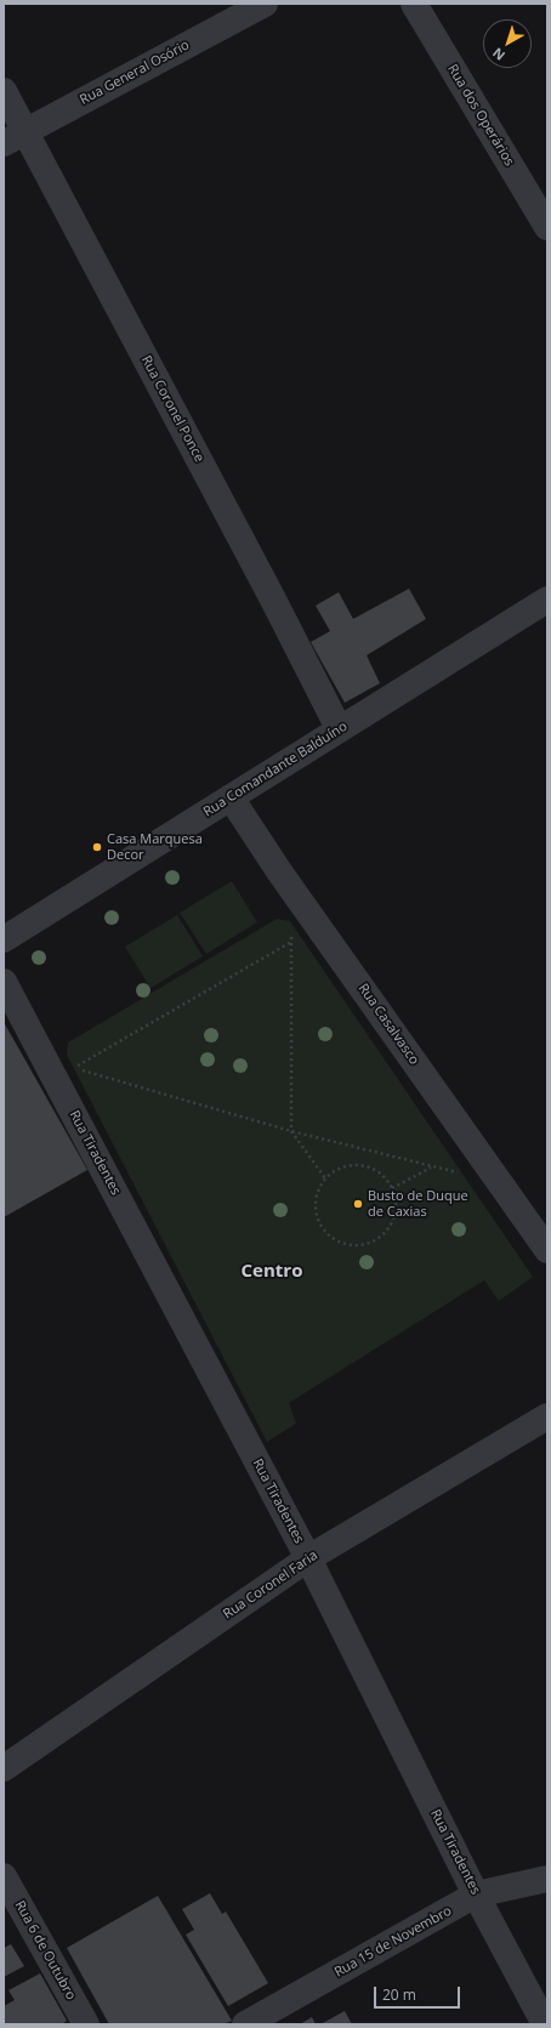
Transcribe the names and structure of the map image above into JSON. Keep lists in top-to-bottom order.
{
  "streets": {
    "street": [
      "Rua General Osório",
      "Rua dos Operários",
      "Rua Coronel Ponce",
      "Rua Comandante Balduíno",
      "Rua Casalvasco",
      "Rua Tiradentes",
      "Rua Coronel Faria",
      "Rua 15 de Novembro",
      "Rua 6 de Outubro"
    ]
  },
  "crossings": [
    ["Rua General Osório", "Rua Coronel Ponce"],
    ["Rua Coronel Ponce", "Rua Comandante Balduíno"],
    ["Rua Comandante Balduíno", "Rua Casalvasco"],
    ["Rua Tiradentes", "Rua Coronel Faria"],
    ["Rua Tiradentes", "Rua 15 de Novembro"]
  ],
  "districts": ["Centro"],
  "places": ["Casa Marquesa Decor", "Busto de Duque de Caxias"],
  "scale_bar": "20 m",
  "north": "bottom left"
}
